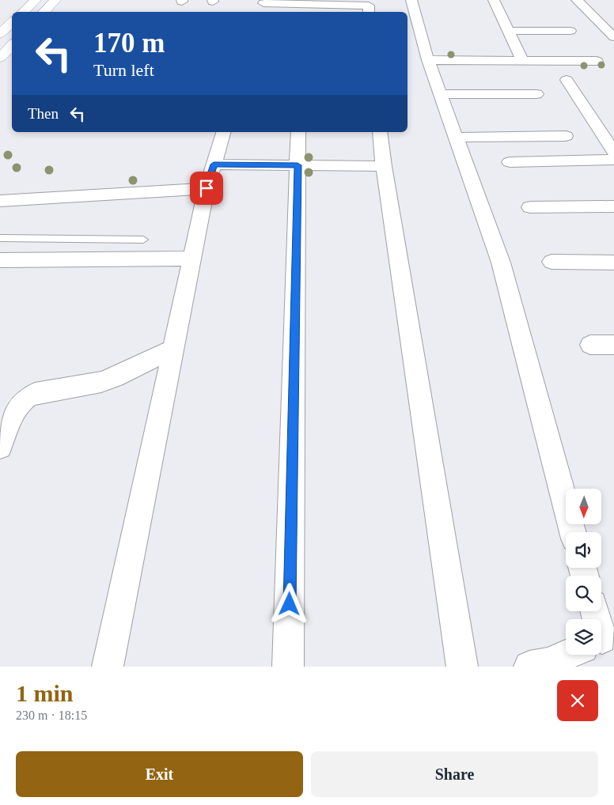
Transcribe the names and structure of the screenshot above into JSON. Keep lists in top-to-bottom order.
{
  "north": "bottom",
  "page": {
    "turn": ["170 m", "Turn left"],
    "then": "Then",
    "heading": ["1 min", "230 m · 18:15"],
    "buttons": ["Exit", "Share"]
  }
}
